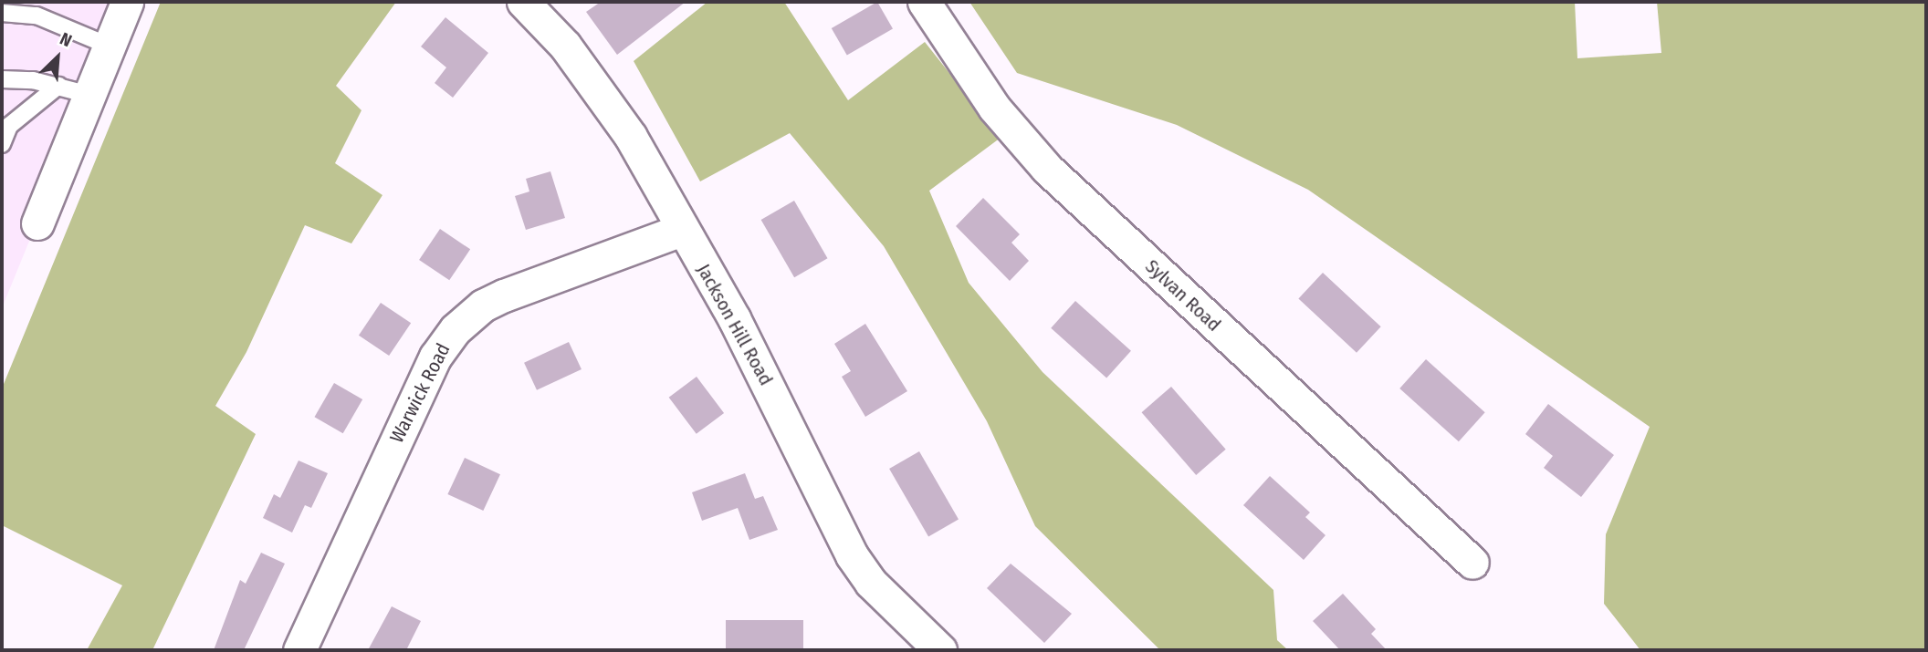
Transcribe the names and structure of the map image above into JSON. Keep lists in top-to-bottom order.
{
  "streets": {
    "street": ["Sylvan Road", "Jackson Hill Road", "Warwick Road"]
  },
  "crossings": [
    ["Jackson Hill Road", "Warwick Road"]
  ],
  "north": "top right"
}
